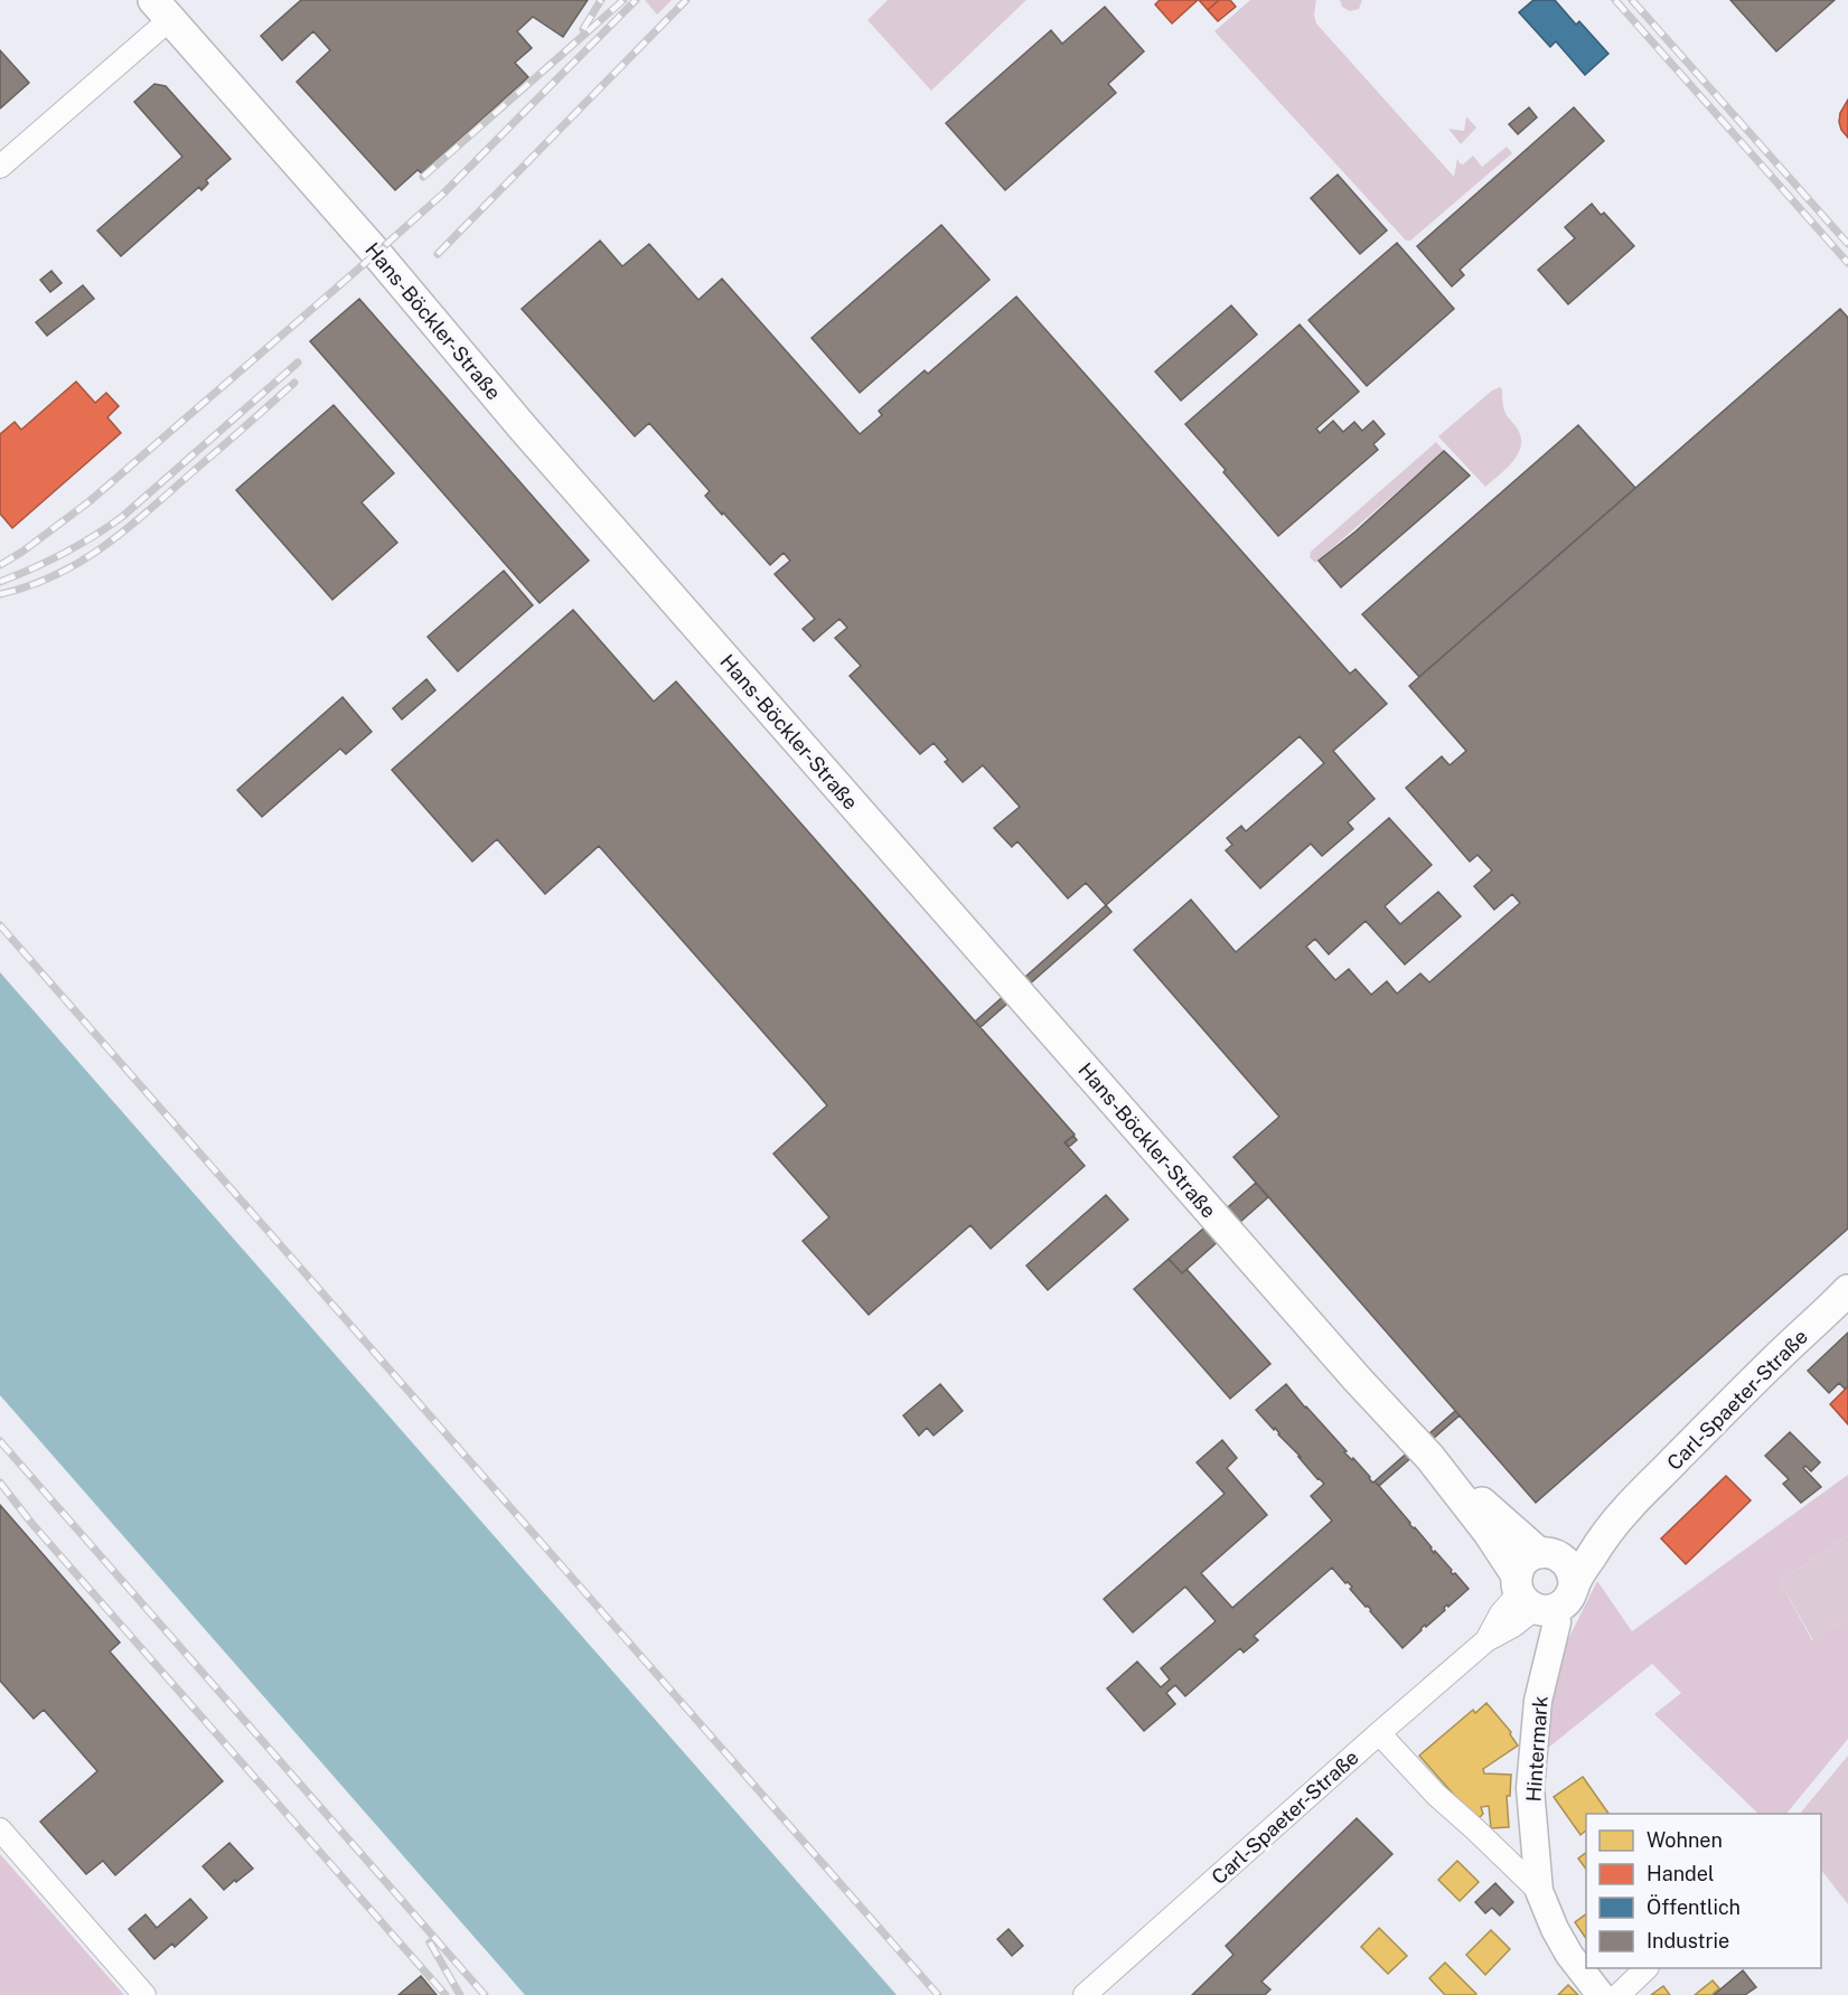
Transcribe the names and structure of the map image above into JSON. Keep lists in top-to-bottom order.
{
  "streets": {
    "main road": ["Hans-Böckler-Straße", "Carl-Spaeter-Straße"],
    "street": ["Hintermark"]
  },
  "crossings": [
    ["Hans-Böckler-Straße", "Carl-Spaeter-Straße"],
    ["Hans-Böckler-Straße", "Hintermark"],
    ["Carl-Spaeter-Straße", "Hintermark"]
  ],
  "legend": [
    "Wohnen",
    "Handel",
    "Öffentlich",
    "Industrie"
  ]
}
